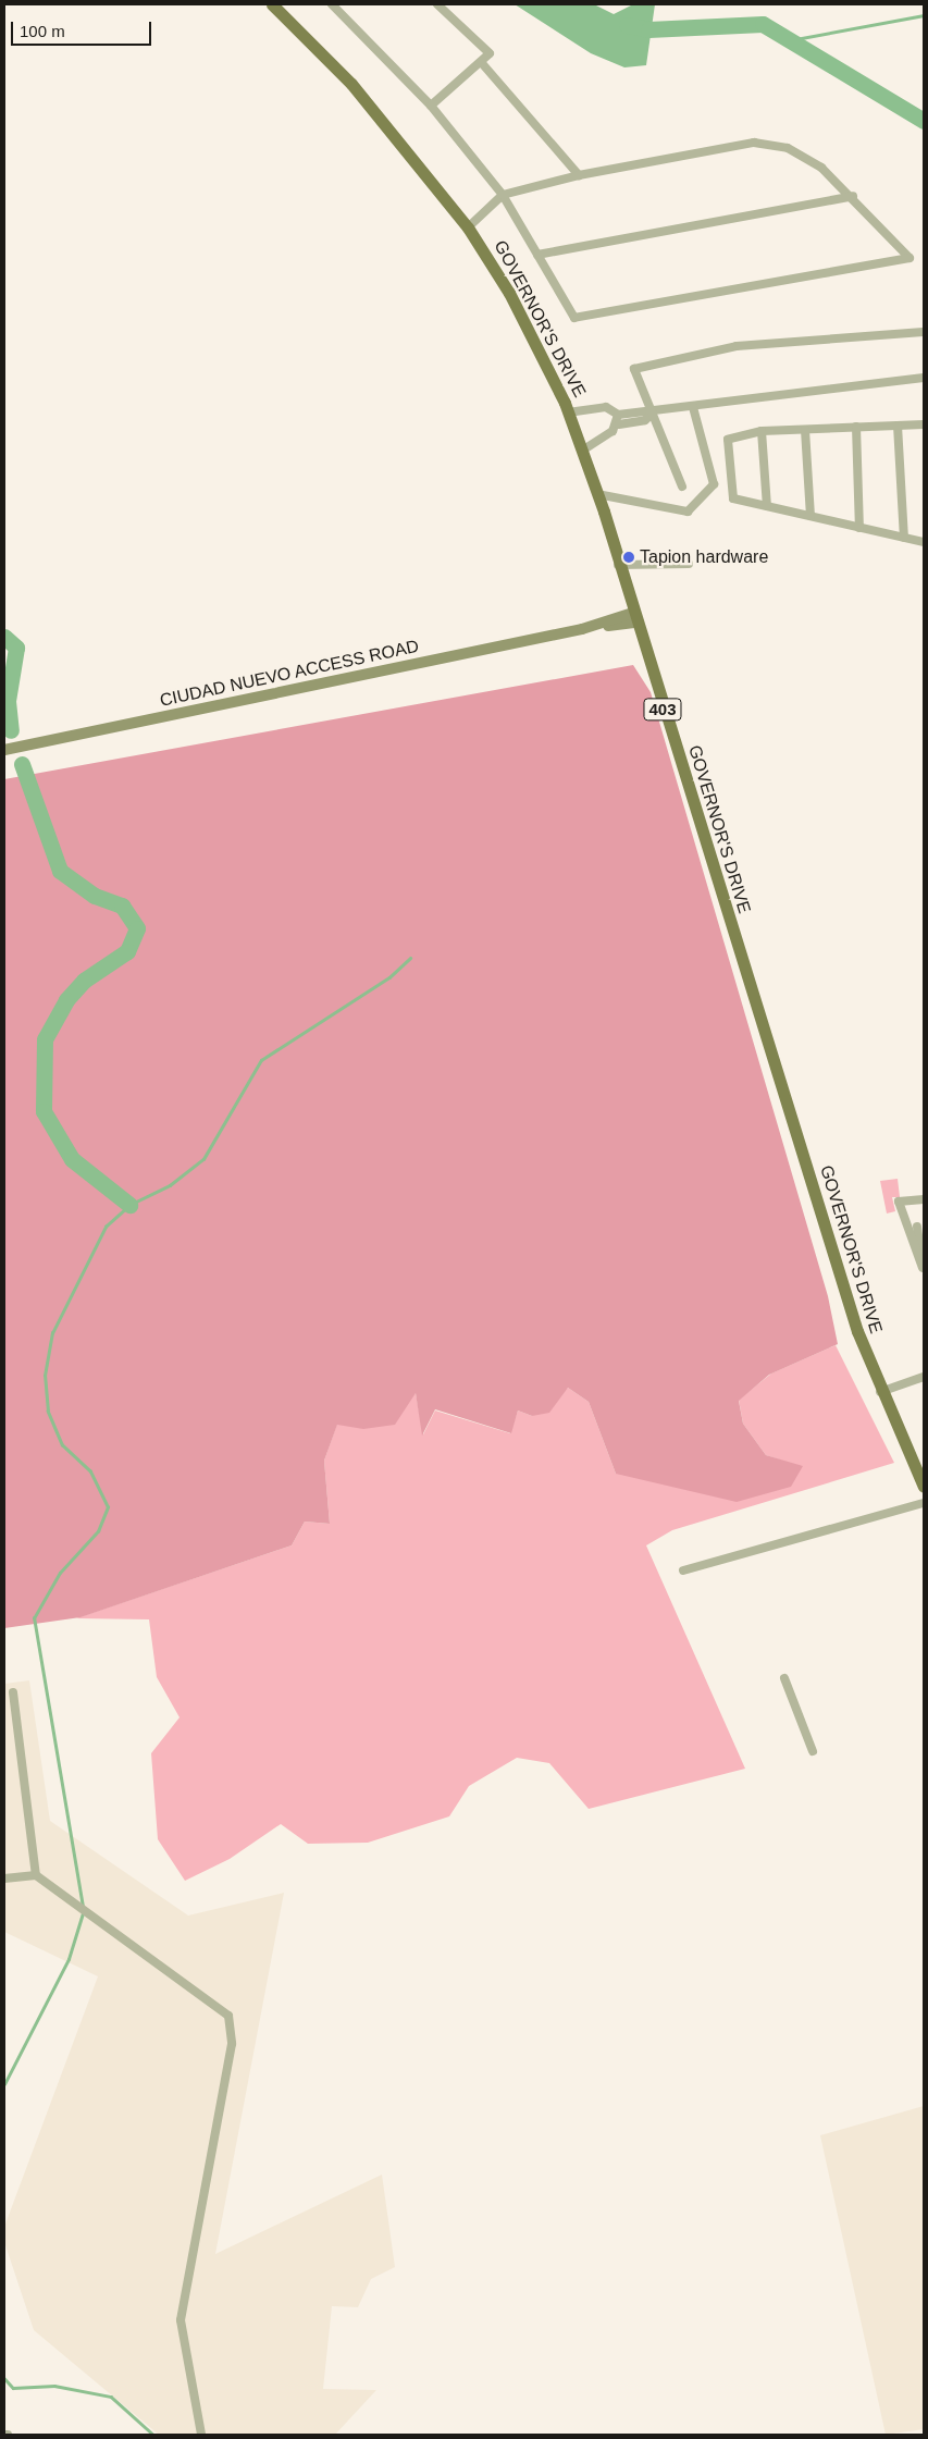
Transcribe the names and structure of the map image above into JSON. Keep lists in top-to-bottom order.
{
  "streets": {
    "main road": ["GOVERNOR'S DRIVE", "403"],
    "street": ["CIUDAD NUEVO ACCESS ROAD"]
  },
  "crossings": [
    ["GOVERNOR'S DRIVE", "CIUDAD NUEVO ACCESS ROAD"]
  ],
  "places": ["Tapion hardware"],
  "scale_bar": "100 m"
}
